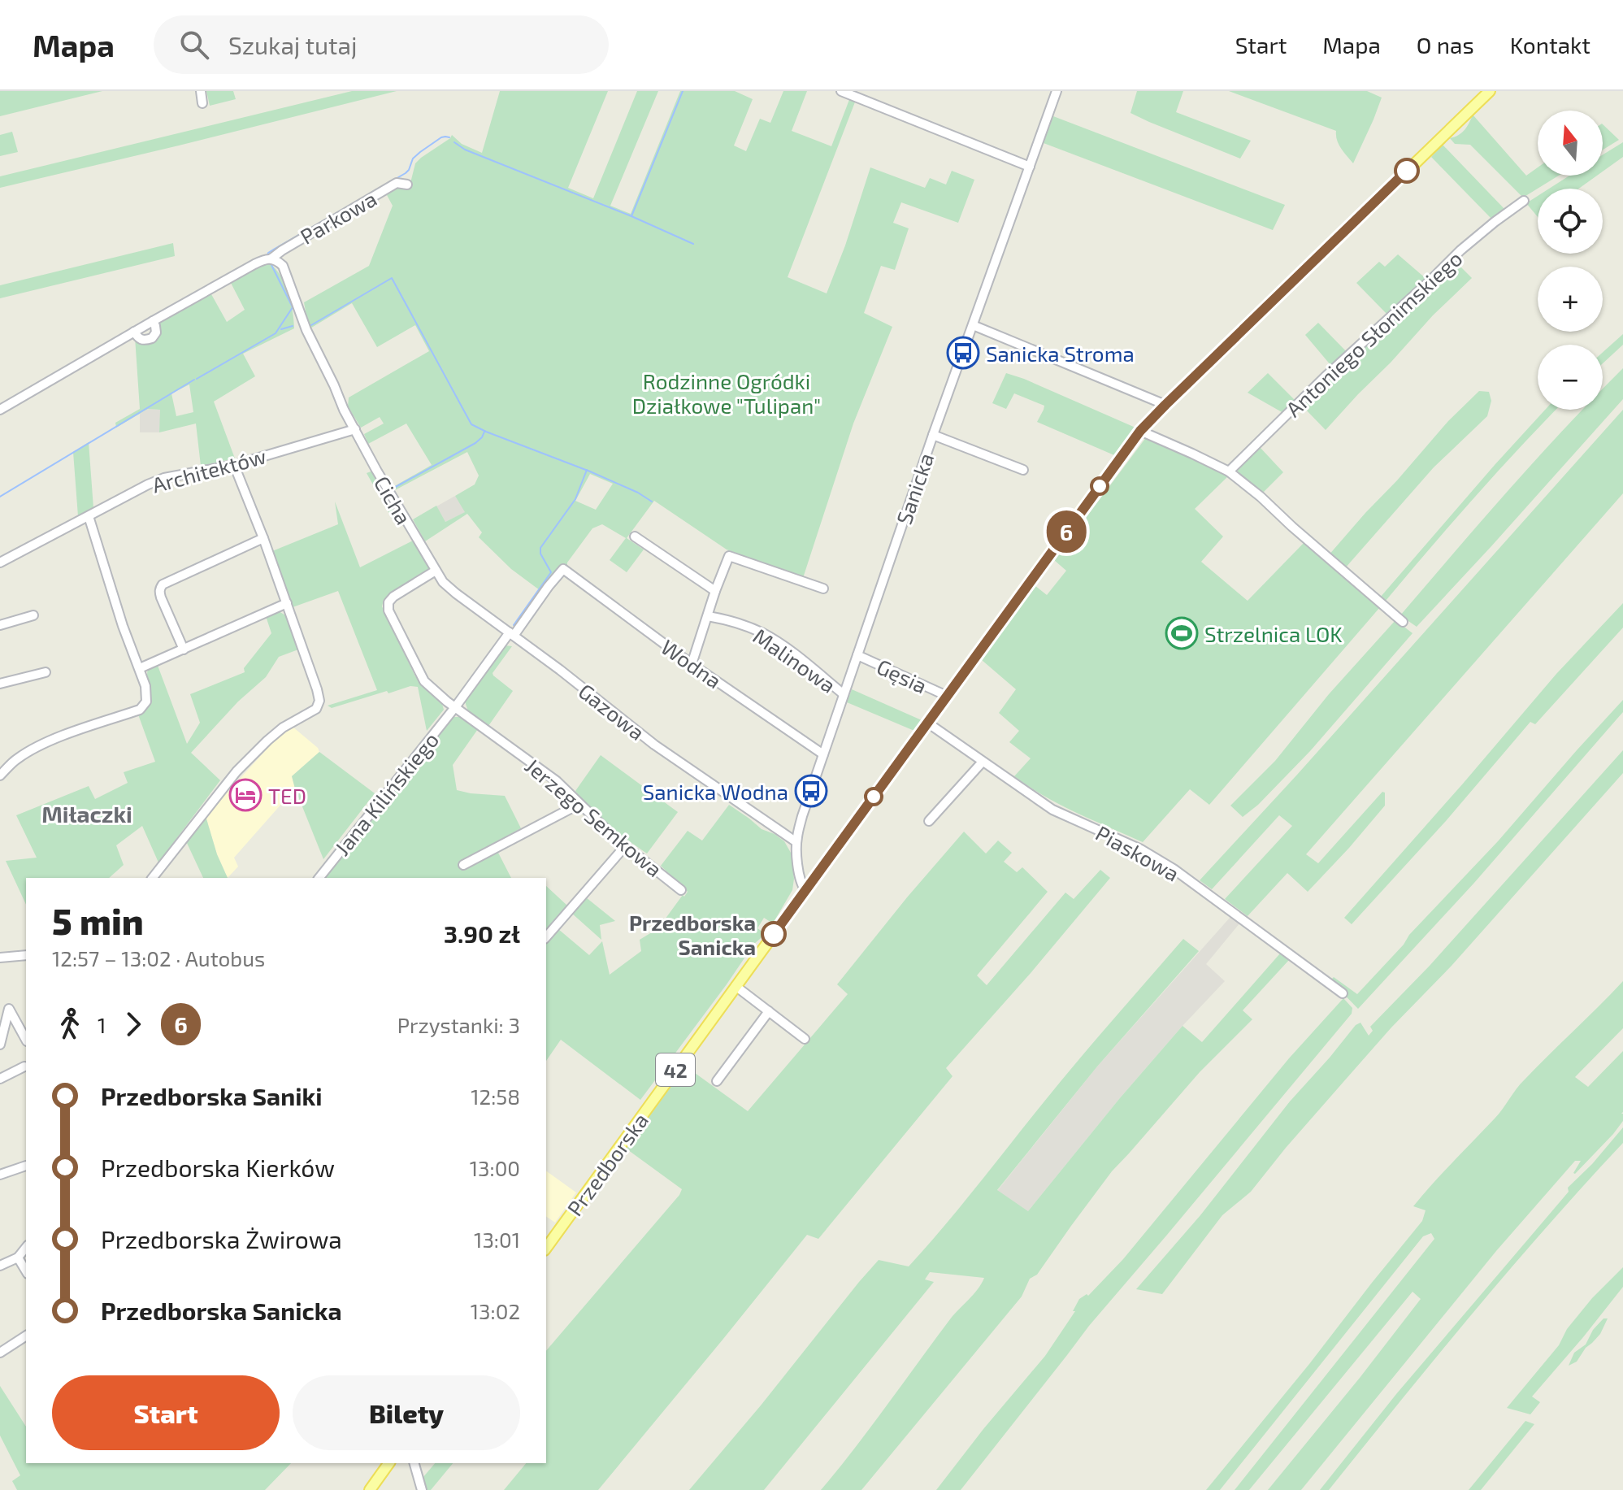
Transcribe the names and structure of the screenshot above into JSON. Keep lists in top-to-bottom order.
{
  "streets": {
    "main road": ["42", "Przedborska"],
    "street": [
      "Parkowa",
      "Antoniego Słonimskiego",
      "Architektów",
      "Sanicka",
      "Cicha",
      "Malinowa",
      "Wodna",
      "Gęsia",
      "Gazowa",
      "Jana Kilińskiego",
      "Jerzego Semkowa",
      "Piaskowa"
    ]
  },
  "crossings": [
    ["Parkowa", "Cicha"],
    ["Architektów", "Cicha"],
    ["Sanicka", "Malinowa"],
    ["Sanicka", "Wodna"],
    ["Sanicka", "Gęsia"],
    ["Sanicka", "Gazowa"],
    ["Sanicka", "Przedborska"],
    ["Cicha", "Gazowa"],
    ["Wodna", "Gazowa"],
    ["Gęsia", "Przedborska"],
    ["Jana Kilińskiego", "Jerzego Semkowa"],
    ["Piaskowa", "Przedborska"]
  ],
  "districts": ["Miłaczki"],
  "parks": ["Rodzinne Ogródki Działkowe \"Tulipan\""],
  "places": {
    "bus stop": ["Sanicka Stroma", "Sanicka Wodna"],
    "sports": ["Strzelnica LOK"],
    "hotel": ["TED"],
    "other": ["Przedborska Sanicka"]
  },
  "lines": ["bus line 6"],
  "north": "top",
  "page": {
    "header": "Mapa",
    "search": "Szukaj tutaj",
    "nav": [
      "Start",
      "Mapa",
      "O nas",
      "Kontakt"
    ],
    "on_map": "6",
    "map_buttons": ["+", "−"],
    "heading": ["5 min", "12:57 – 13:02 · Autobus", "3.90 zł"],
    "legs": ["1", "6", "Przystanki: 3"],
    "list": [
      {
        "name": "Przedborska Saniki",
        "value": "12:58"
      },
      {
        "name": "Przedborska Kierków",
        "value": "13:00"
      },
      {
        "name": "Przedborska Żwirowa",
        "value": "13:01"
      },
      {
        "name": "Przedborska Sanicka",
        "value": "13:02"
      }
    ],
    "buttons": ["Start", "Bilety"]
  }
}
